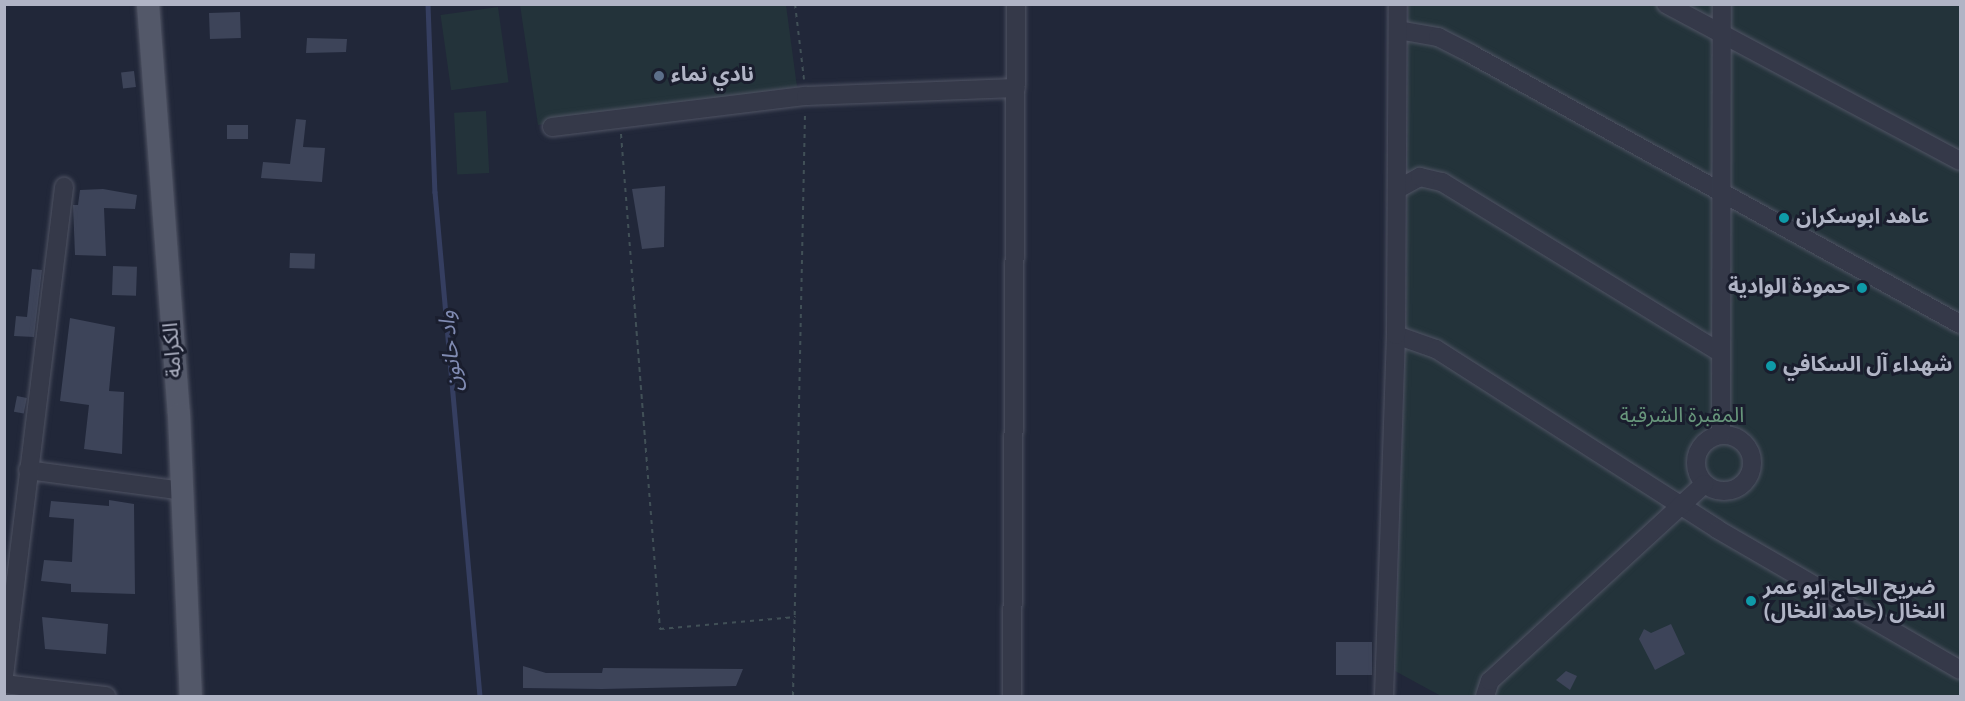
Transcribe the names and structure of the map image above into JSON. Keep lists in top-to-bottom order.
{
  "streets": {
    "main road": ["الكرامة"]
  },
  "water": ["واد حانون"],
  "parks": ["المقبرة الشرقية"],
  "places": [
    "نادي نماء",
    "عاهد ابوسكران",
    "حمودة الوادية",
    "شهداء آل السكافي",
    "ضريح الحاج ابو عمر النخال (حامد النخال)"
  ]
}
